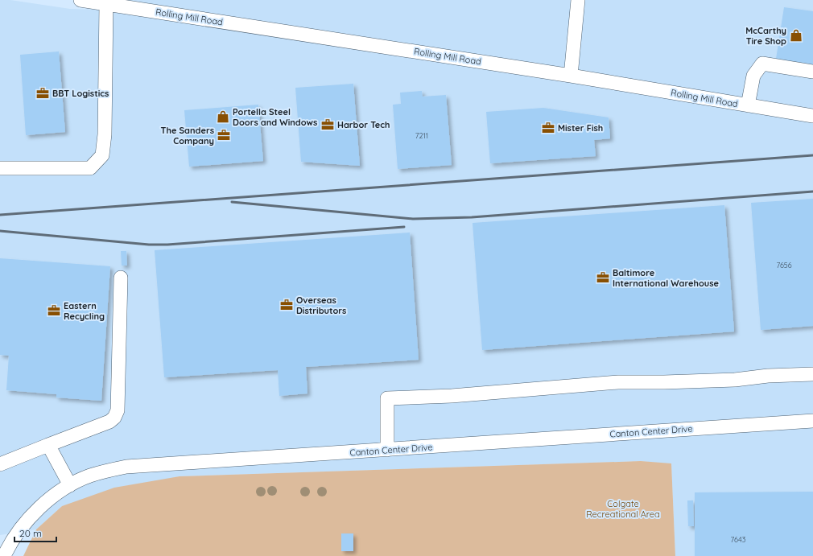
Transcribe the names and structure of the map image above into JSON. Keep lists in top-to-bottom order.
{
  "streets": {
    "street": ["Rolling Mill Road", "Canton Center Drive"]
  },
  "parks": ["Colgate Recreational Area"],
  "places": {
    "shop": ["McCarthy Tire Shop", "Portella Steel Doors and Windows"],
    "office": [
      "BBT Logistics",
      "Harbor Tech",
      "Mister Fish",
      "The Sanders Company",
      "Baltimore International Warehouse",
      "Overseas Distributors",
      "Eastern Recycling"
    ]
  },
  "house_numbers": ["7211", "7656", "7643"],
  "scale_bar": "20 m"
}
